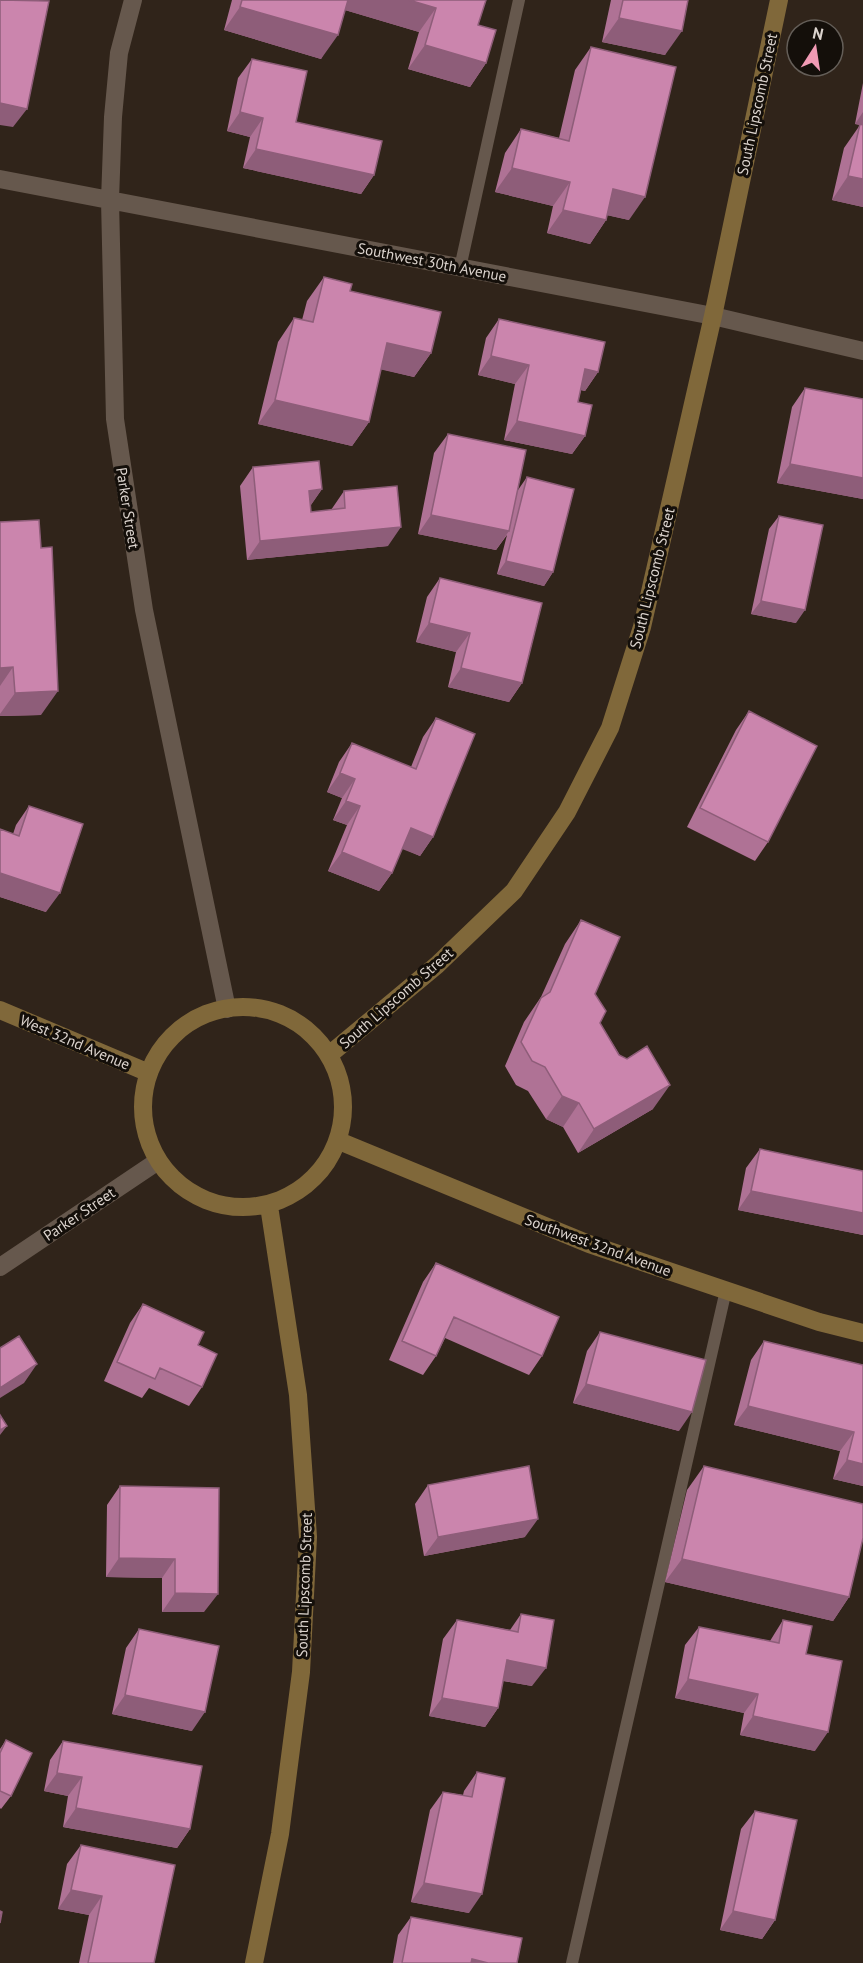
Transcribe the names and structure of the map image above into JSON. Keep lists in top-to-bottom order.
{
  "streets": {
    "street": [
      "South Lipscomb Street",
      "Southwest 30th Avenue",
      "Parker Street",
      "West 32nd Avenue",
      "Southwest 32nd Avenue"
    ]
  },
  "crossings": [
    ["South Lipscomb Street", "Southwest 30th Avenue"],
    ["South Lipscomb Street", "Parker Street"],
    ["South Lipscomb Street", "West 32nd Avenue"],
    ["South Lipscomb Street", "Southwest 32nd Avenue"],
    ["Southwest 30th Avenue", "Parker Street"],
    ["Parker Street", "West 32nd Avenue"],
    ["Parker Street", "Southwest 32nd Avenue"],
    ["West 32nd Avenue", "Southwest 32nd Avenue"]
  ],
  "north": "top"
}
